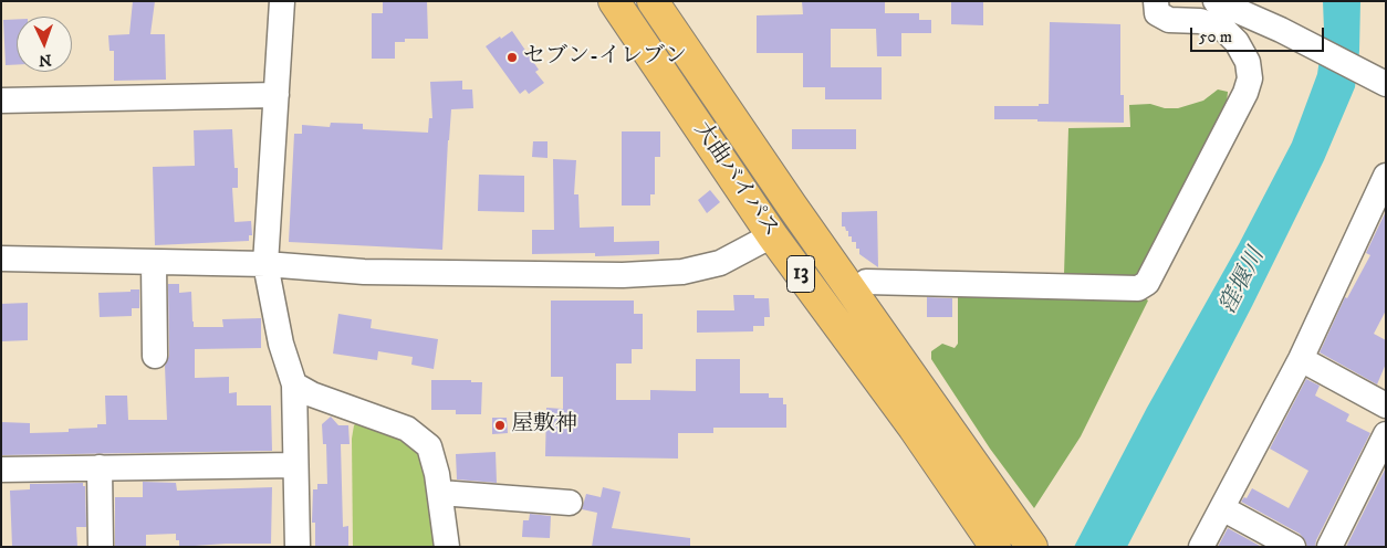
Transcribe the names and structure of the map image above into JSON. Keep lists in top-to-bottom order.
{
  "streets": {
    "highway": ["大曲バイパス", "13"]
  },
  "water": ["窪堰川"],
  "places": ["セブン-イレブン", "屋敷神"],
  "scale_bar": "50 m",
  "north": "bottom"
}
